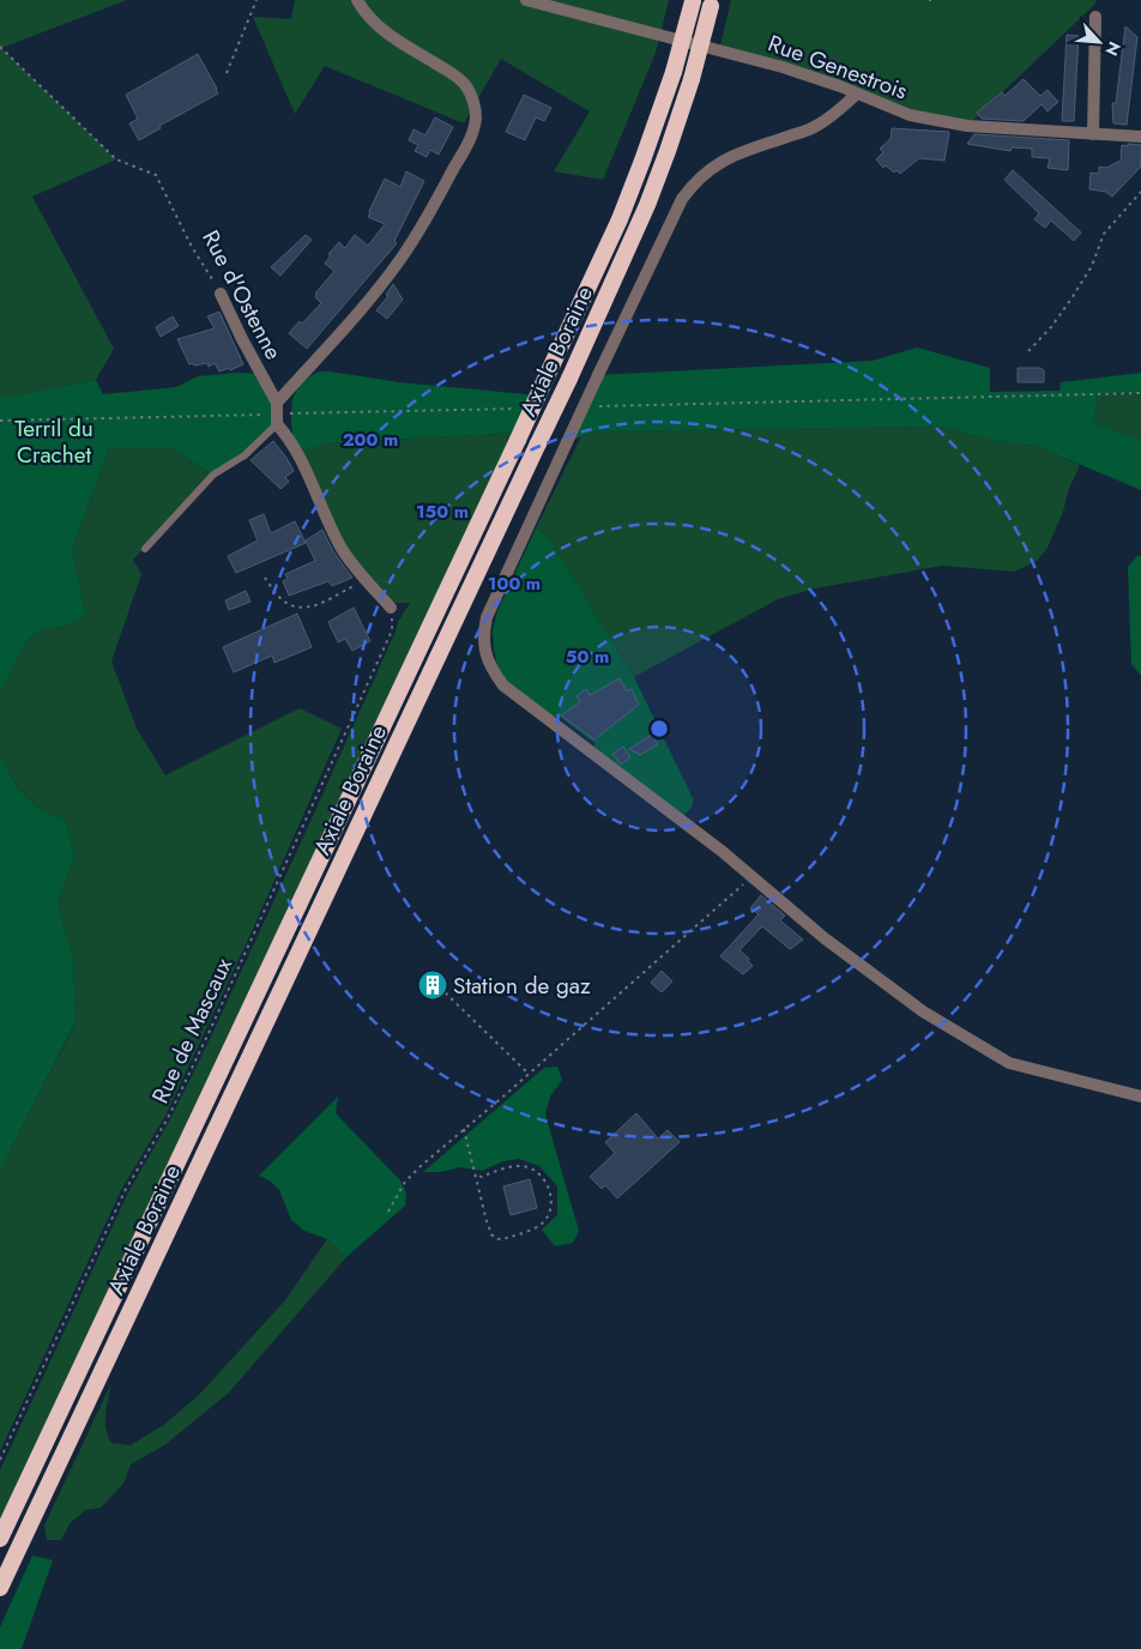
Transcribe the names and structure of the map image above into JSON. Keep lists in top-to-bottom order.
{
  "streets": {
    "highway": ["Axiale Boraine"],
    "street": ["Rue Genestrois", "Rue d'Ostenne"],
    "path": ["Rue de Mascaux"]
  },
  "parks": ["Terril du Crachet"],
  "places": {
    "building": ["Station de gaz"]
  },
  "north": "bottom right",
  "rings": [
    "200 m",
    "150 m",
    "100 m",
    "50 m"
  ]
}
